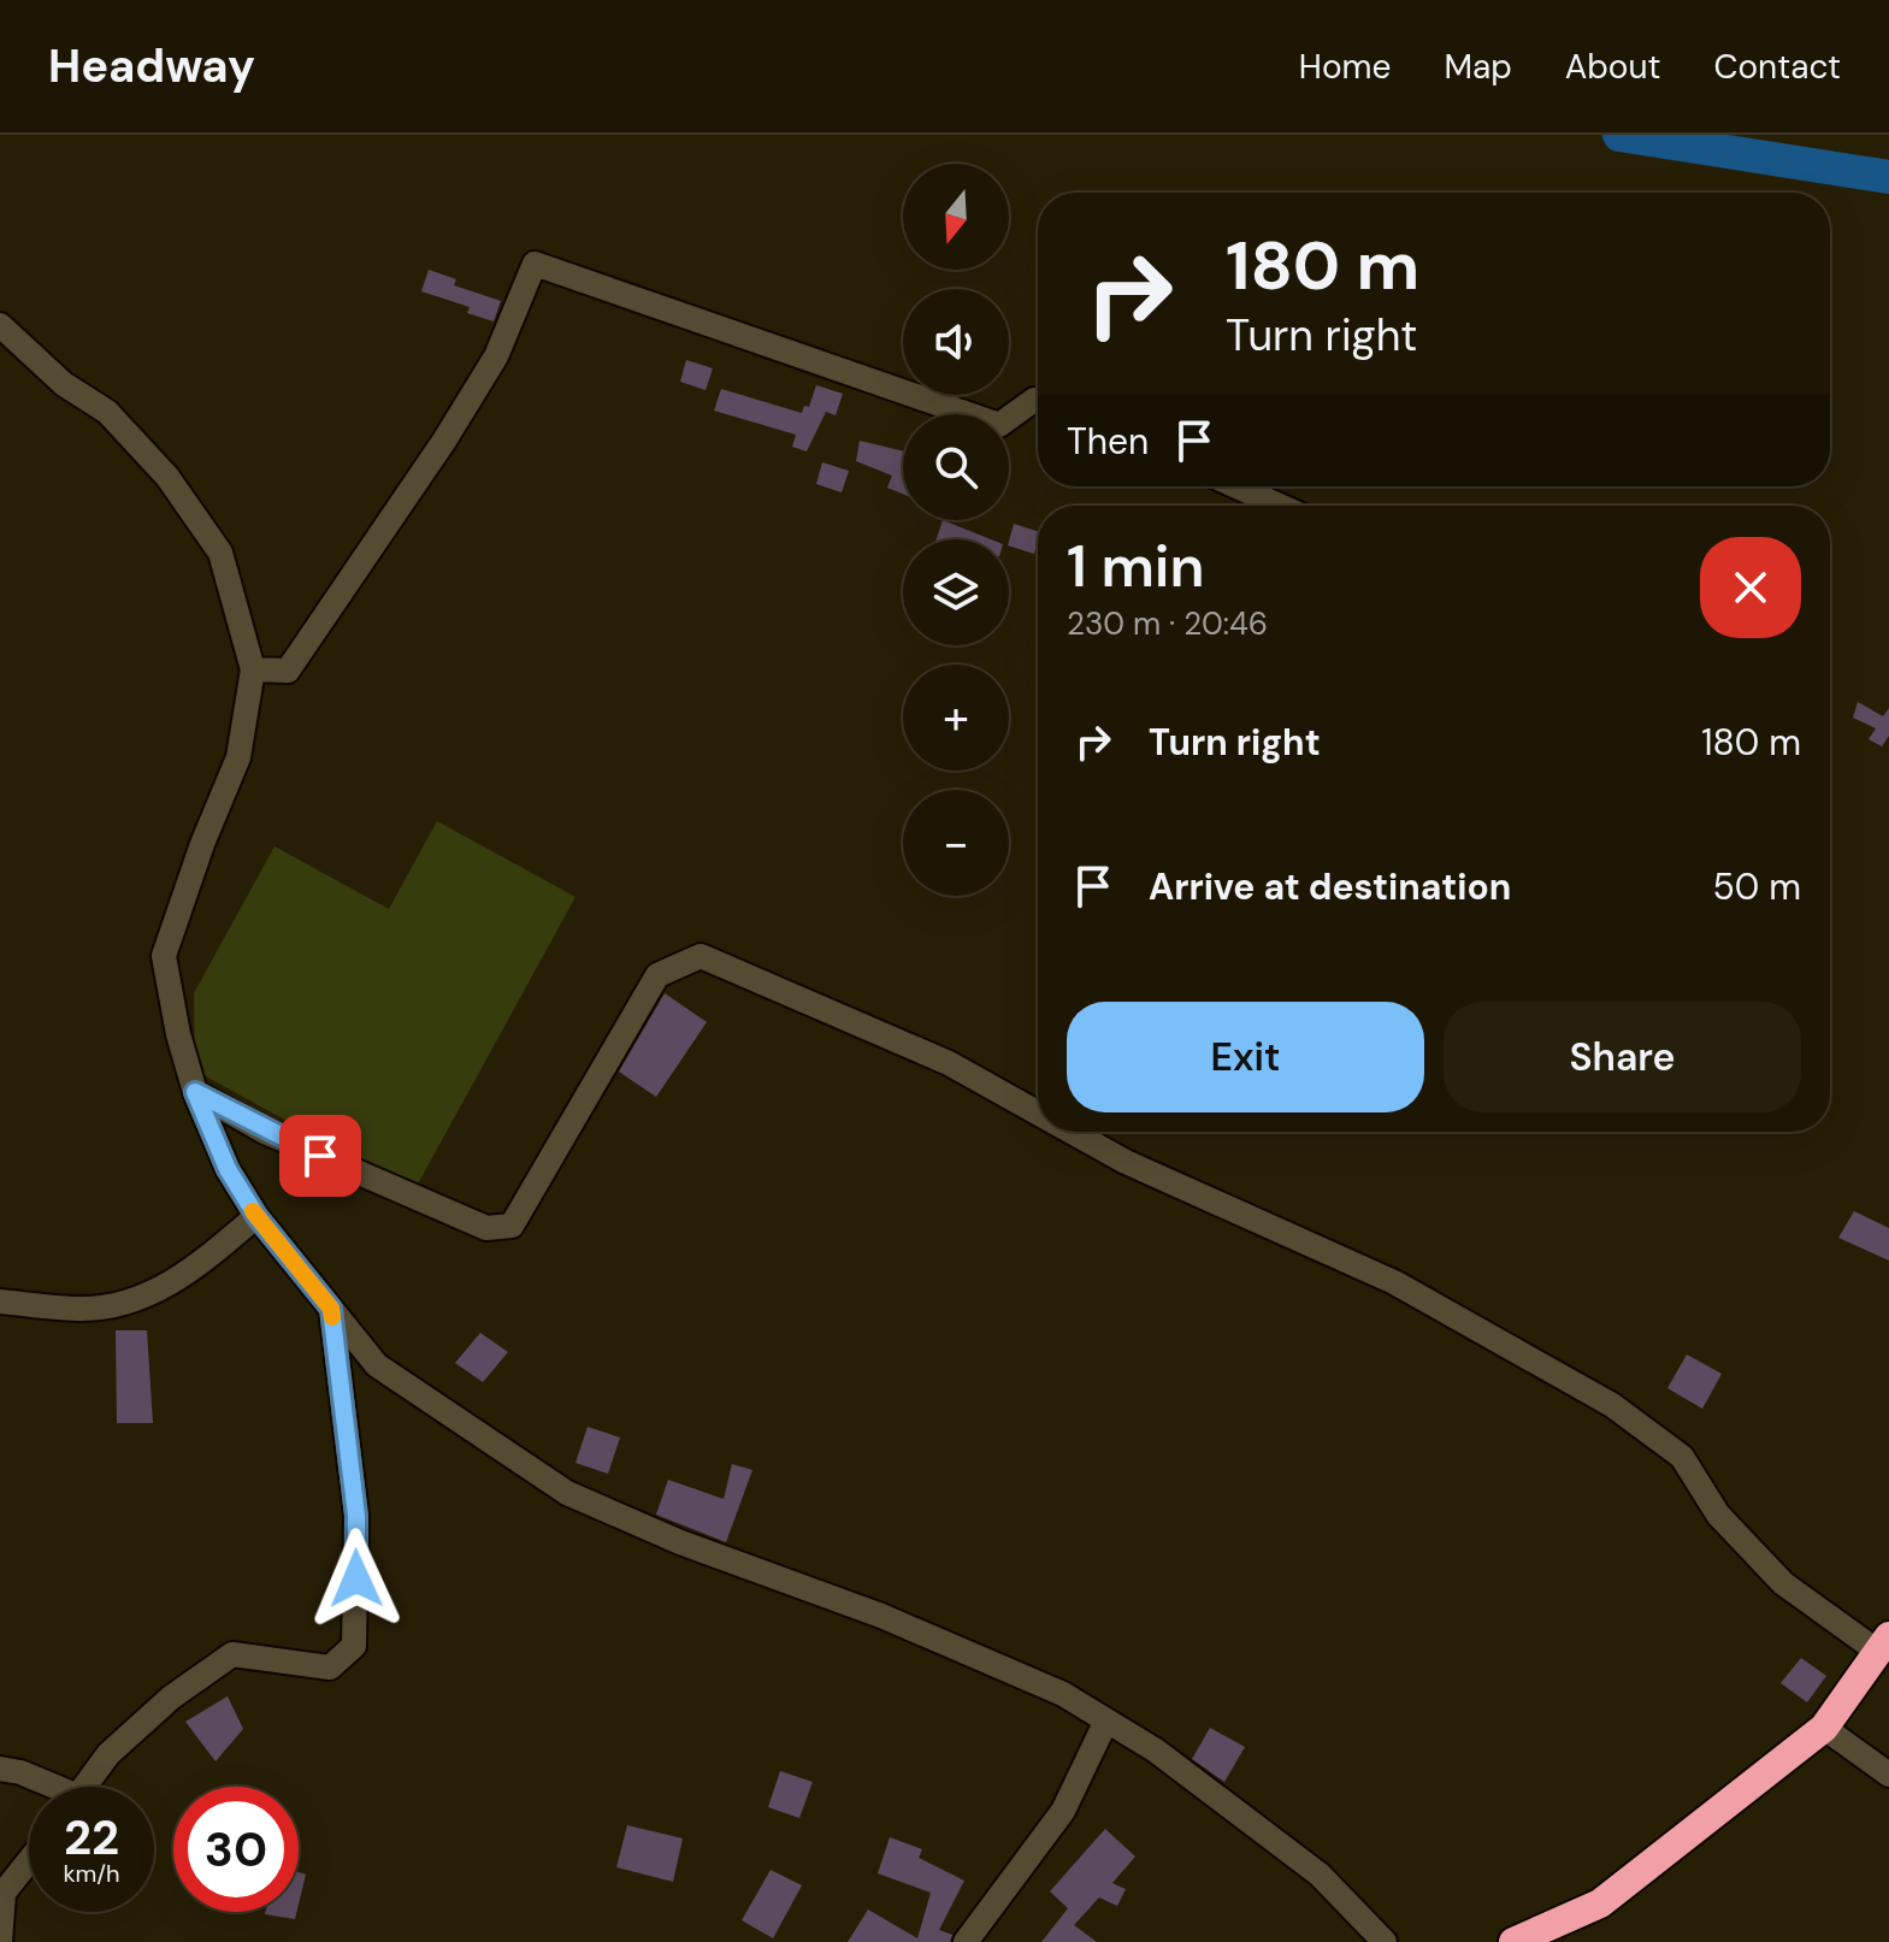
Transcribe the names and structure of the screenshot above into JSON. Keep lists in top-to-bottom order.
{
  "north": "bottom",
  "page": {
    "header": "Headway",
    "nav": [
      "Home",
      "Map",
      "About",
      "Contact"
    ],
    "map_buttons": ["+", "−"],
    "turn": ["180 m", "Turn right"],
    "then": "Then",
    "heading": ["1 min", "230 m · 20:46"],
    "list": [
      {
        "name": "Turn right",
        "value": "180 m"
      },
      {
        "name": "Arrive at destination",
        "value": "50 m"
      }
    ],
    "buttons": ["Exit", "Share"],
    "speed": "22 km/h",
    "limit": "30"
  }
}
